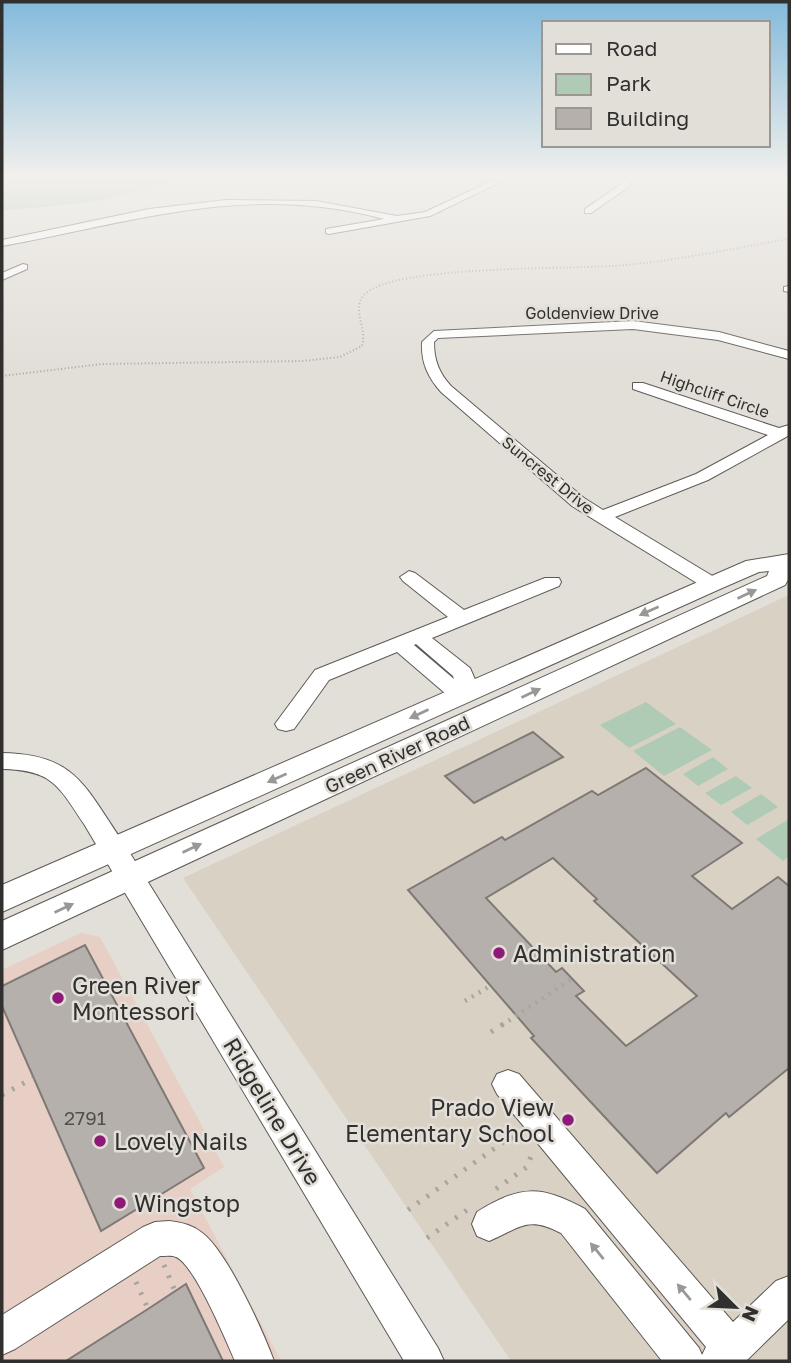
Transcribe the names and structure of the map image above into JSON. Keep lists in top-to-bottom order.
{
  "streets": {
    "main road": ["Green River Road"],
    "street": [
      "Goldenview Drive",
      "Highcliff Circle",
      "Suncrest Drive",
      "Ridgeline Drive"
    ]
  },
  "crossings": [
    ["Goldenview Drive", "Suncrest Drive"],
    ["Suncrest Drive", "Green River Road"],
    ["Green River Road", "Ridgeline Drive"]
  ],
  "places": [
    "Administration",
    "Green River Montessori",
    "Prado View Elementary School",
    "Lovely Nails",
    "Wingstop"
  ],
  "house_numbers": ["2791"],
  "legend": ["Road", "Park", "Building"],
  "north": "bottom right"
}
